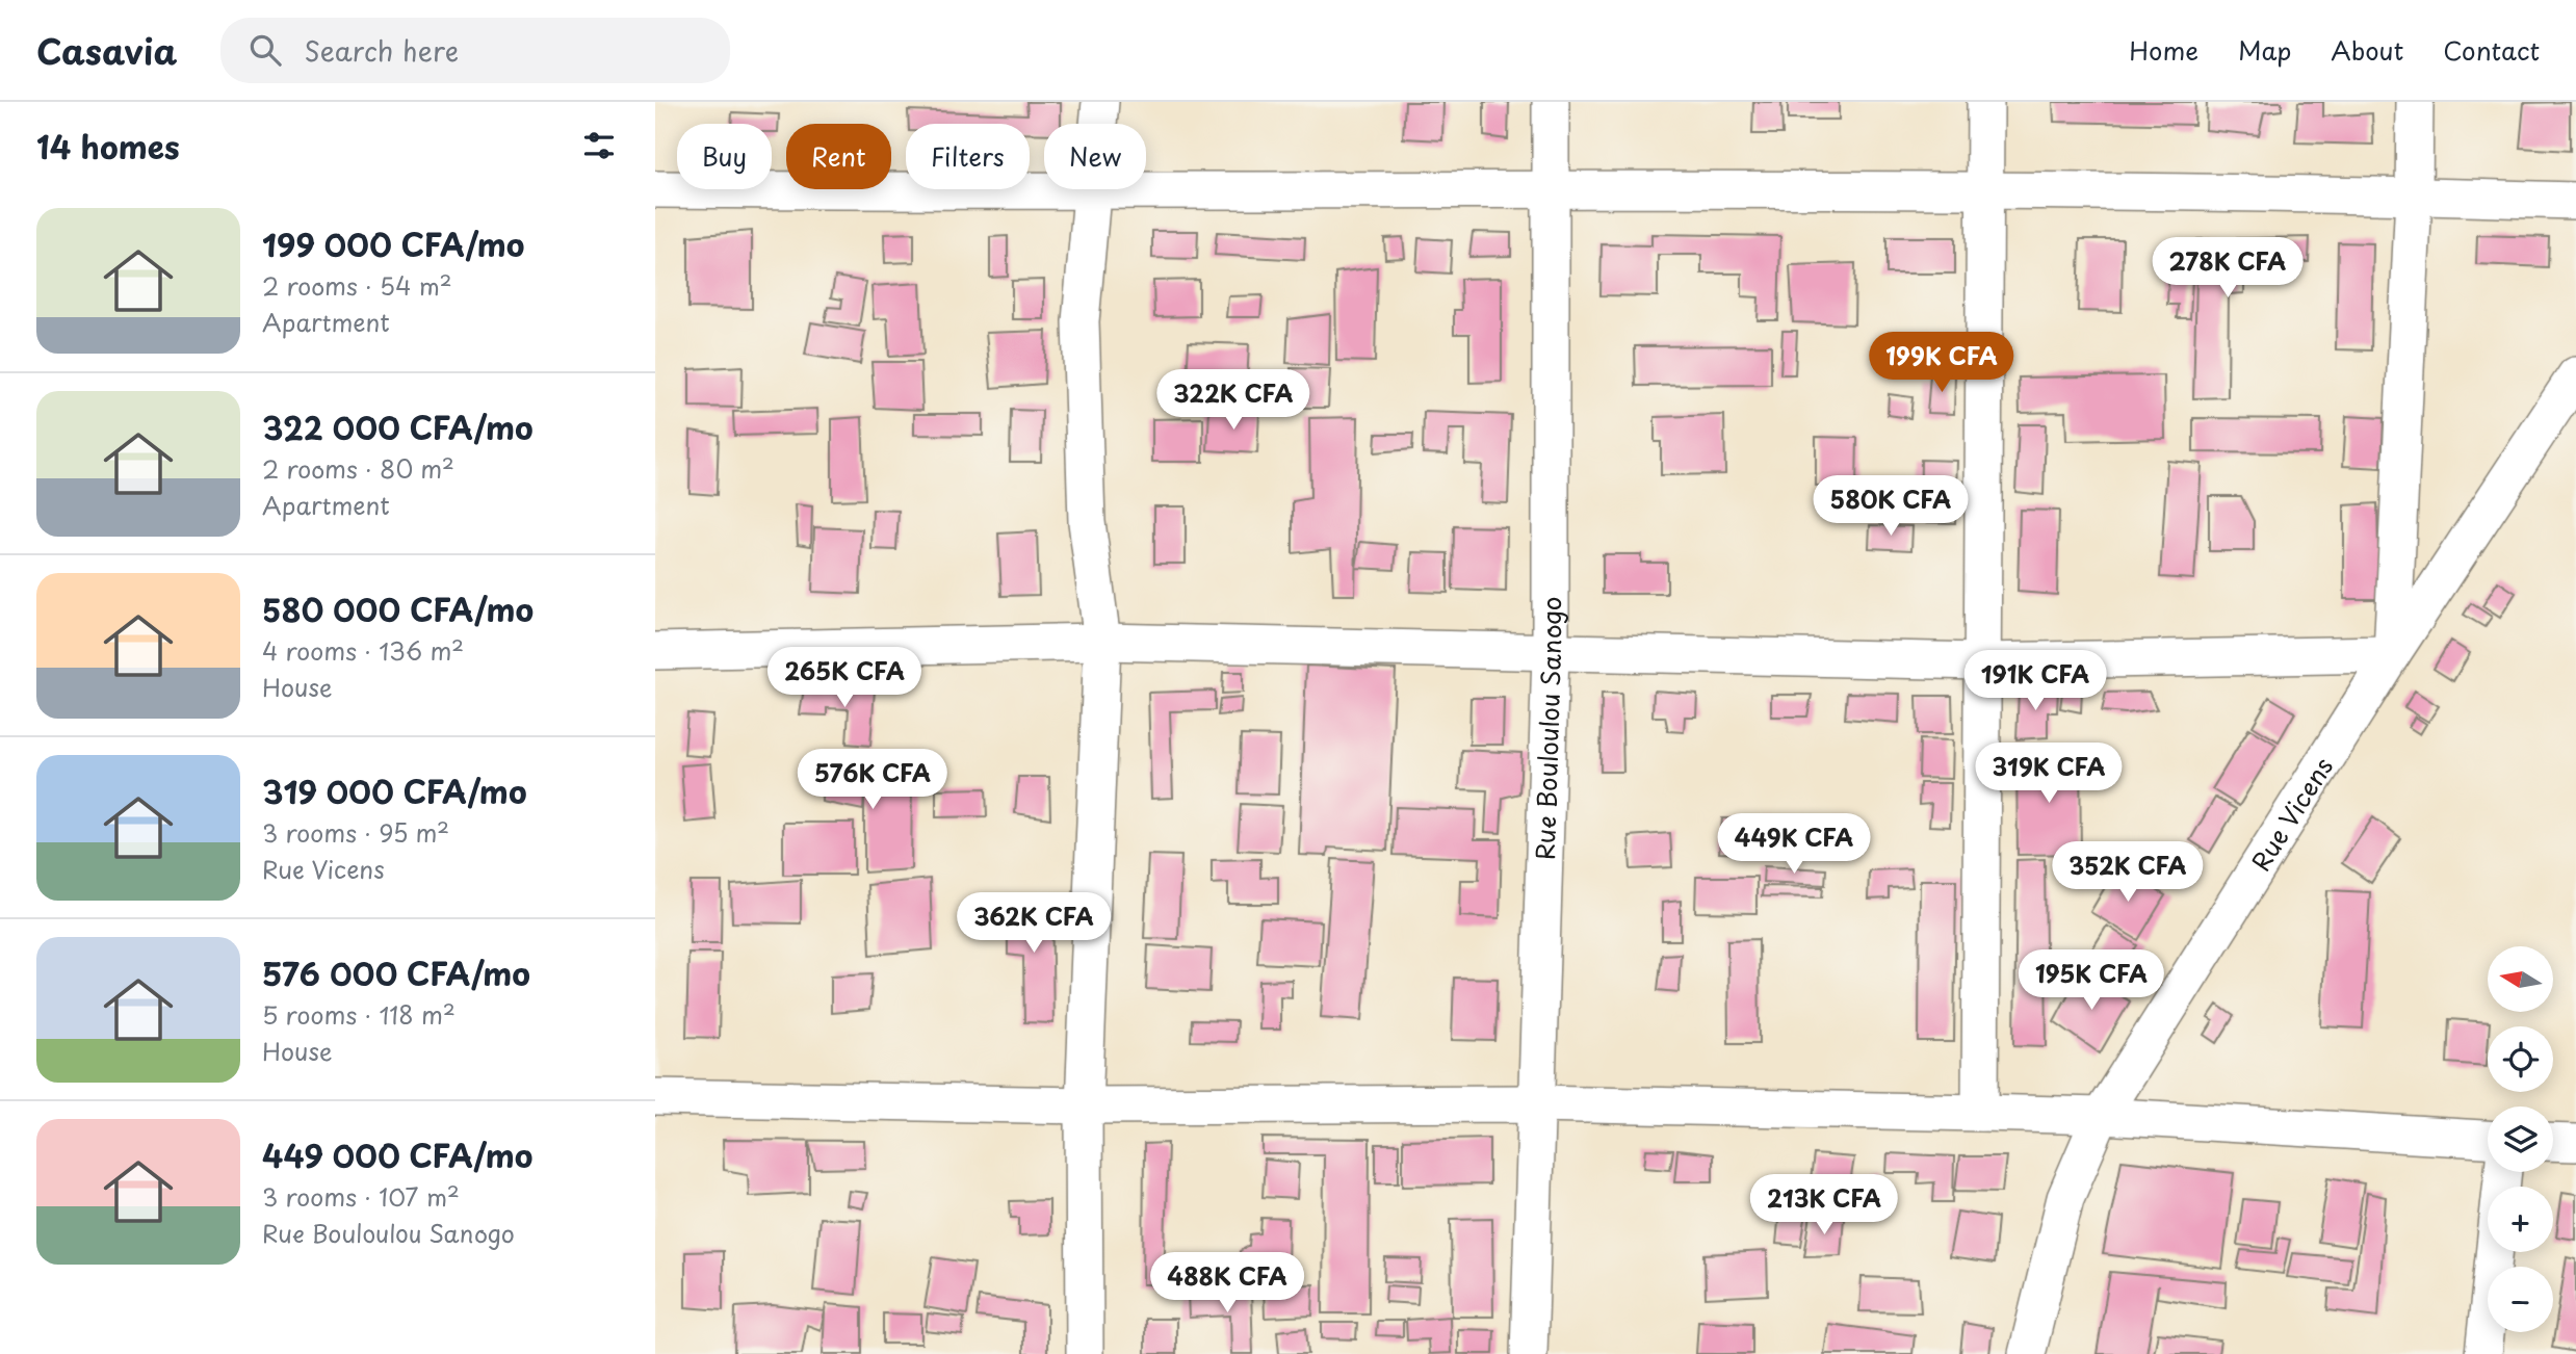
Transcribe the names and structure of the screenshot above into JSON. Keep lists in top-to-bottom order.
{
  "streets": {
    "street": ["Rue Bouloulou Sanogo", "Rue Vicens"]
  },
  "north": "left",
  "page": {
    "header": "Casavia",
    "search": "Search here",
    "nav": [
      "Home",
      "Map",
      "About",
      "Contact"
    ],
    "heading": "14 homes",
    "chip": [
      "Buy",
      "Rent",
      "Filters",
      "New"
    ],
    "list": [
      {
        "name": "199 000 CFA/mo",
        "note": "2 rooms · 54 m² · Apartment"
      },
      {
        "name": "322 000 CFA/mo",
        "note": "2 rooms · 80 m² · Apartment"
      },
      {
        "name": "580 000 CFA/mo",
        "note": "4 rooms · 136 m² · House"
      },
      {
        "name": "319 000 CFA/mo",
        "note": "3 rooms · 95 m² · Rue Vicens"
      },
      {
        "name": "576 000 CFA/mo",
        "note": "5 rooms · 118 m² · House"
      },
      {
        "name": "449 000 CFA/mo",
        "note": "3 rooms · 107 m² · Rue Bouloulou Sanogo"
      }
    ],
    "price": [
      "278K CFA",
      "199K CFA",
      "322K CFA",
      "580K CFA",
      "265K CFA",
      "191K CFA",
      "319K CFA",
      "576K CFA",
      "449K CFA",
      "352K CFA",
      "362K CFA",
      "195K CFA",
      "213K CFA",
      "488K CFA"
    ],
    "map_buttons": ["+", "−"]
  }
}
